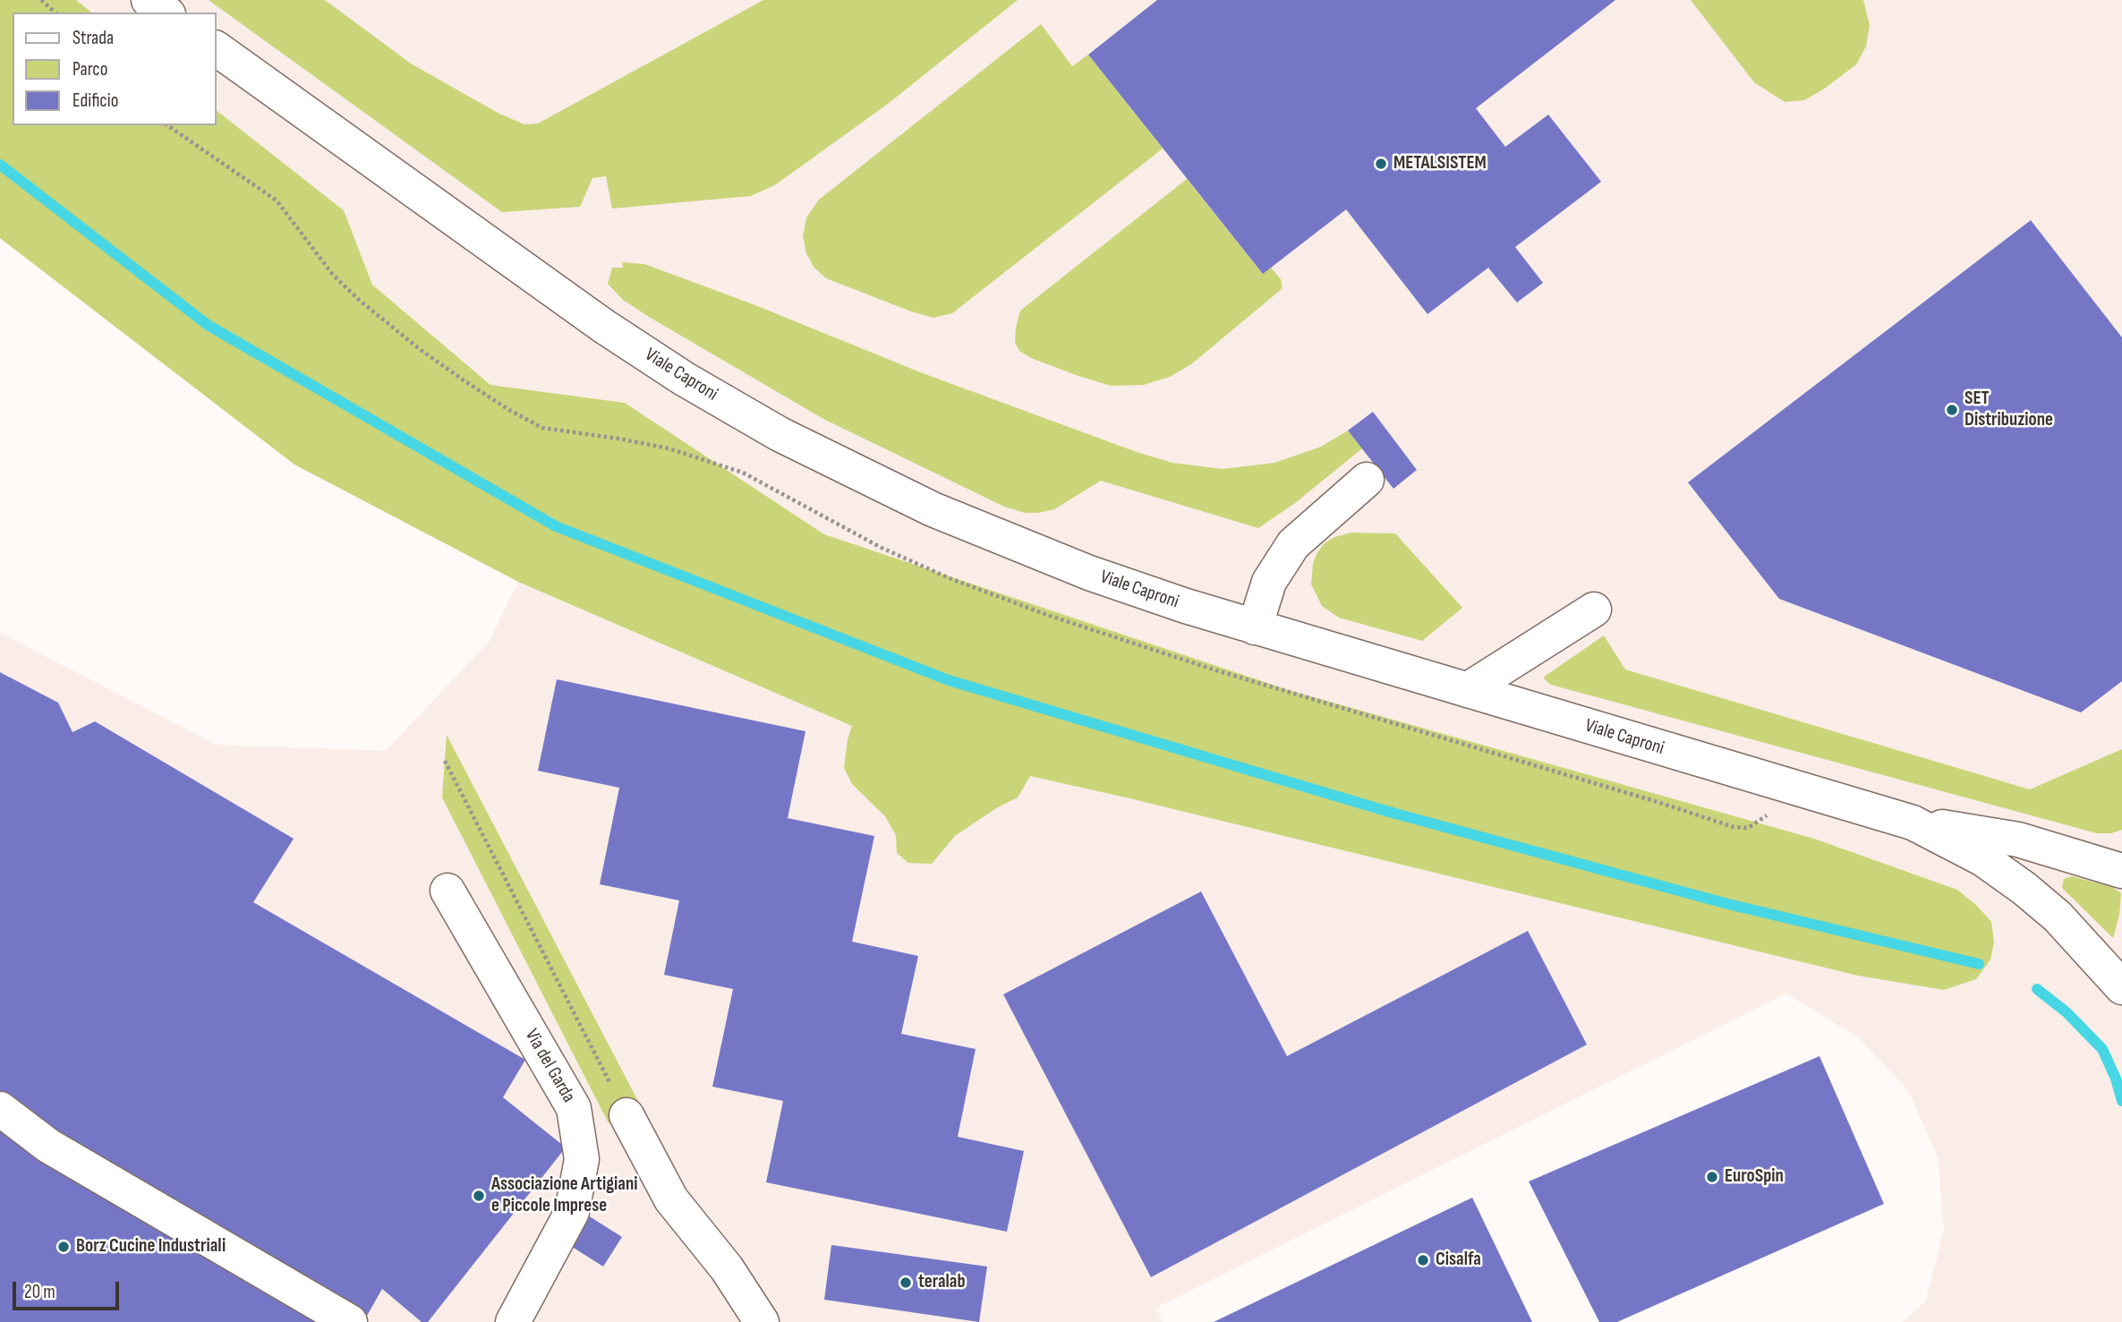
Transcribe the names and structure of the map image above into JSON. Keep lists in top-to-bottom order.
{
  "streets": {
    "street": ["Viale Caproni", "Via del Garda"]
  },
  "places": [
    "METALSISTEM",
    "SET Distribuzione",
    "EuroSpin",
    "Associazione Artigiani e Piccole Imprese",
    "Borz Cucine Industriali",
    "Cisalfa",
    "teralab"
  ],
  "legend": ["Strada", "Parco", "Edificio"],
  "scale_bar": "20 m"
}
